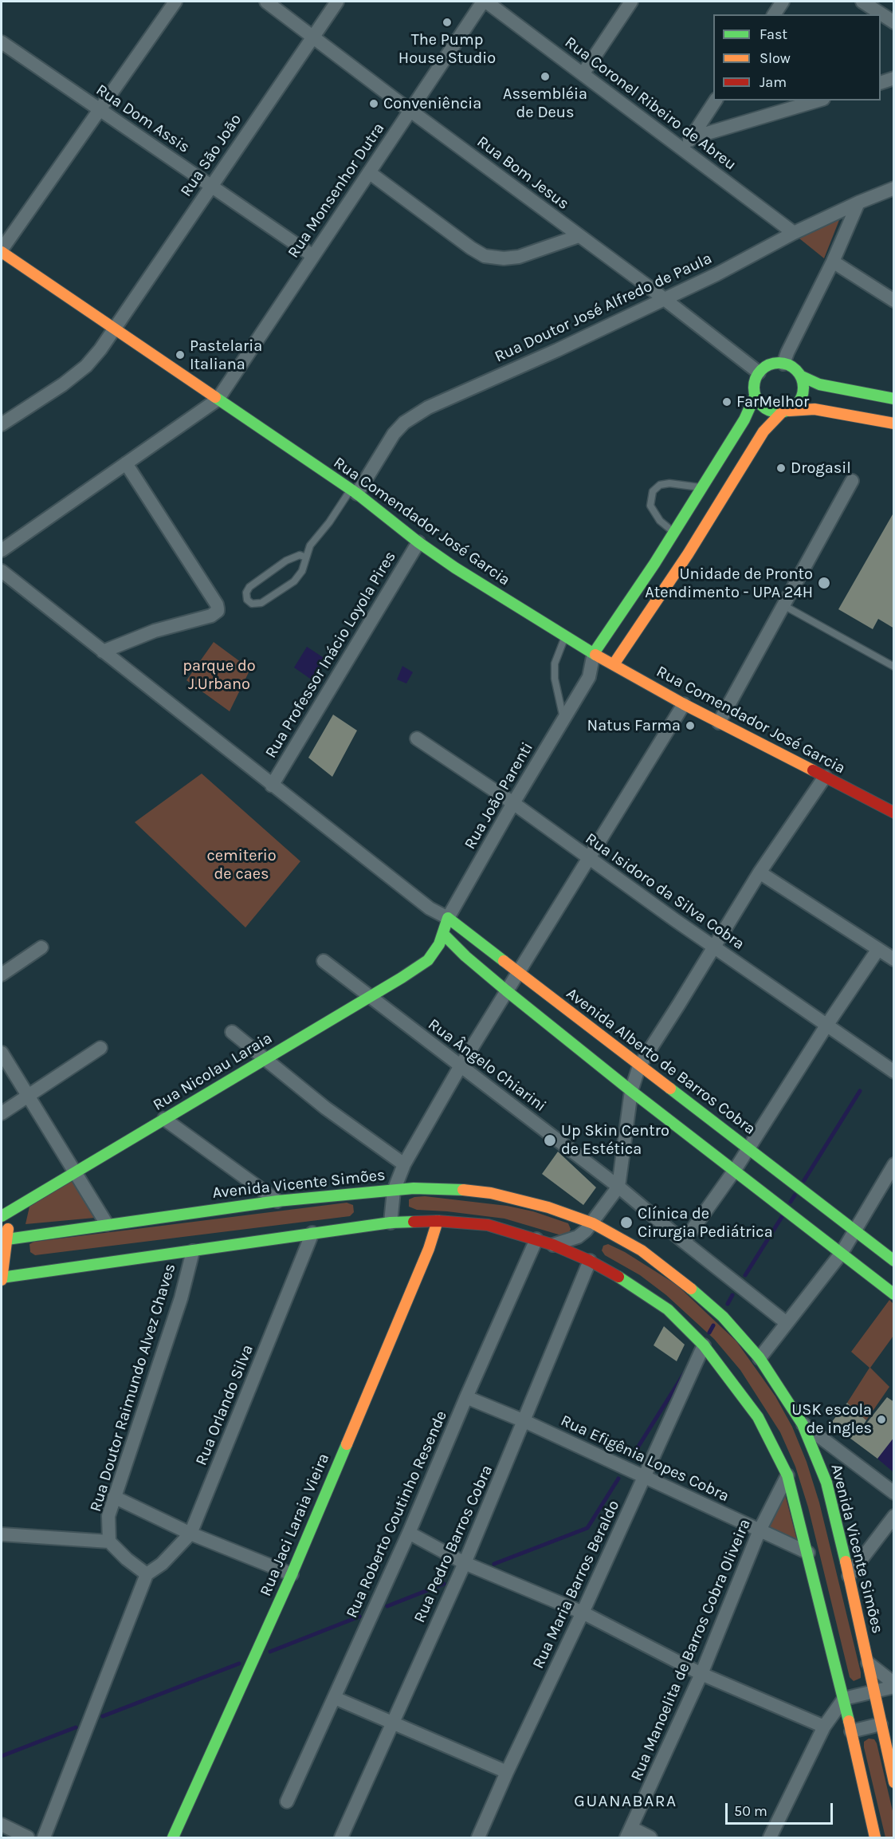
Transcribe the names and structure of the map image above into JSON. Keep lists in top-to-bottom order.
{
  "streets": {
    "street": [
      "Rua Coronel Ribeiro de Abreu",
      "Rua Dom Assis",
      "Rua São João",
      "Rua Bom Jesus",
      "Rua Monsenhor Dutra",
      "Rua Doutor José Alfredo de Paula",
      "Rua Comendador José Garcia",
      "Rua Professor Inácio Loyola Pires",
      "Rua João Parenti",
      "Rua Isidoro da Silva Cobra",
      "Avenida Alberto de Barros Cobra",
      "Rua Ângelo Chiarini",
      "Rua Nicolau Laraia",
      "Avenida Vicente Simões",
      "Rua Doutor Raimundo Alvez Chaves",
      "Rua Orlando Silva",
      "Rua Efigênia Lopes Cobra",
      "Rua Roberto Coutinho Resende",
      "Rua Jaci Laraia Vieira",
      "Rua Pedro Barros Cobra",
      "Rua Maria Barros Beraldo",
      "Rua Manoelita de Barros Cobra Oliveira"
    ]
  },
  "crossings": [
    ["Rua Coronel Ribeiro de Abreu", "Rua Doutor José Alfredo de Paula"],
    ["Rua Dom Assis", "Rua São João"],
    ["Rua Dom Assis", "Rua Monsenhor Dutra"],
    ["Rua São João", "Rua Bom Jesus"],
    ["Rua São João", "Rua Comendador José Garcia"],
    ["Rua Bom Jesus", "Rua Monsenhor Dutra"],
    ["Rua Bom Jesus", "Rua Doutor José Alfredo de Paula"],
    ["Rua Monsenhor Dutra", "Rua Comendador José Garcia"],
    ["Rua Doutor José Alfredo de Paula", "Rua Comendador José Garcia"],
    ["Rua Comendador José Garcia", "Rua Professor Inácio Loyola Pires"],
    ["Rua Comendador José Garcia", "Rua João Parenti"],
    ["Rua João Parenti", "Rua Isidoro da Silva Cobra"],
    ["Rua João Parenti", "Avenida Alberto de Barros Cobra"],
    ["Rua João Parenti", "Rua Nicolau Laraia"],
    ["Rua Ângelo Chiarini", "Rua Nicolau Laraia"],
    ["Rua Efigênia Lopes Cobra", "Rua Roberto Coutinho Resende"],
    ["Rua Efigênia Lopes Cobra", "Rua Pedro Barros Cobra"],
    ["Rua Efigênia Lopes Cobra", "Rua Maria Barros Beraldo"],
    ["Rua Efigênia Lopes Cobra", "Rua Manoelita de Barros Cobra Oliveira"]
  ],
  "districts": ["GUANABARA"],
  "parks": ["parque do J.Urbano", "cemiterio de caes"],
  "places": [
    "The Pump House Studio",
    "Assembléia de Deus",
    "Conveniência",
    "Pastelaria Italiana",
    "FarMelhor",
    "Drogasil",
    "Unidade de Pronto Atendimento - UPA 24H",
    "Natus Farma",
    "Up Skin Centro de Estética",
    "Clínica de Cirurgia Pediátrica",
    "USK escola de ingles"
  ],
  "legend": ["Fast", "Slow", "Jam"],
  "scale_bar": "50 m"
}
